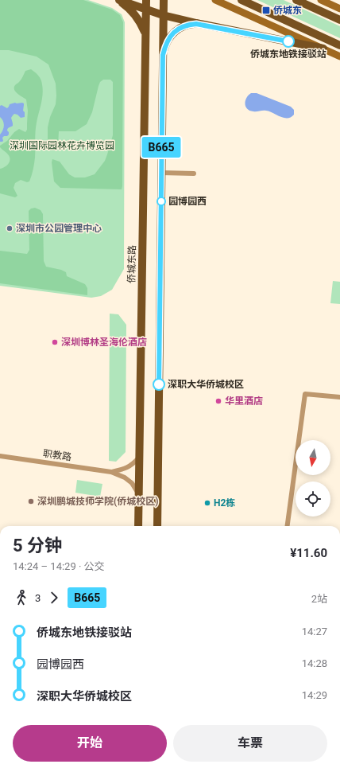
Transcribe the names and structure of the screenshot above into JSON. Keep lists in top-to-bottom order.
{
  "streets": {
    "main road": ["侨城东路"],
    "street": ["职教路"]
  },
  "crossings": [
    ["侨城东路", "职教路"]
  ],
  "parks": ["深圳国际园林花卉博览园"],
  "places": {
    "transit": ["侨城东"],
    "other": [
      "侨城东地铁接驳站",
      "园博园西",
      "深圳市公园管理中心",
      "深圳博林圣海伦酒店",
      "深职大华侨城校区",
      "华里酒店",
      "深圳鹏城技师学院(侨城校区)",
      "H2栋"
    ]
  },
  "lines": ["bus line B665"],
  "north": "bottom",
  "page": {
    "on_map": "B665",
    "heading": ["5 分钟", "14:24 – 14:29 · 公交", "¥11.60"],
    "legs": ["3", "B665", "2站"],
    "list": [
      {
        "name": "侨城东地铁接驳站",
        "value": "14:27"
      },
      {
        "name": "园博园西",
        "value": "14:28"
      },
      {
        "name": "深职大华侨城校区",
        "value": "14:29"
      }
    ],
    "buttons": ["开始", "车票"]
  }
}
